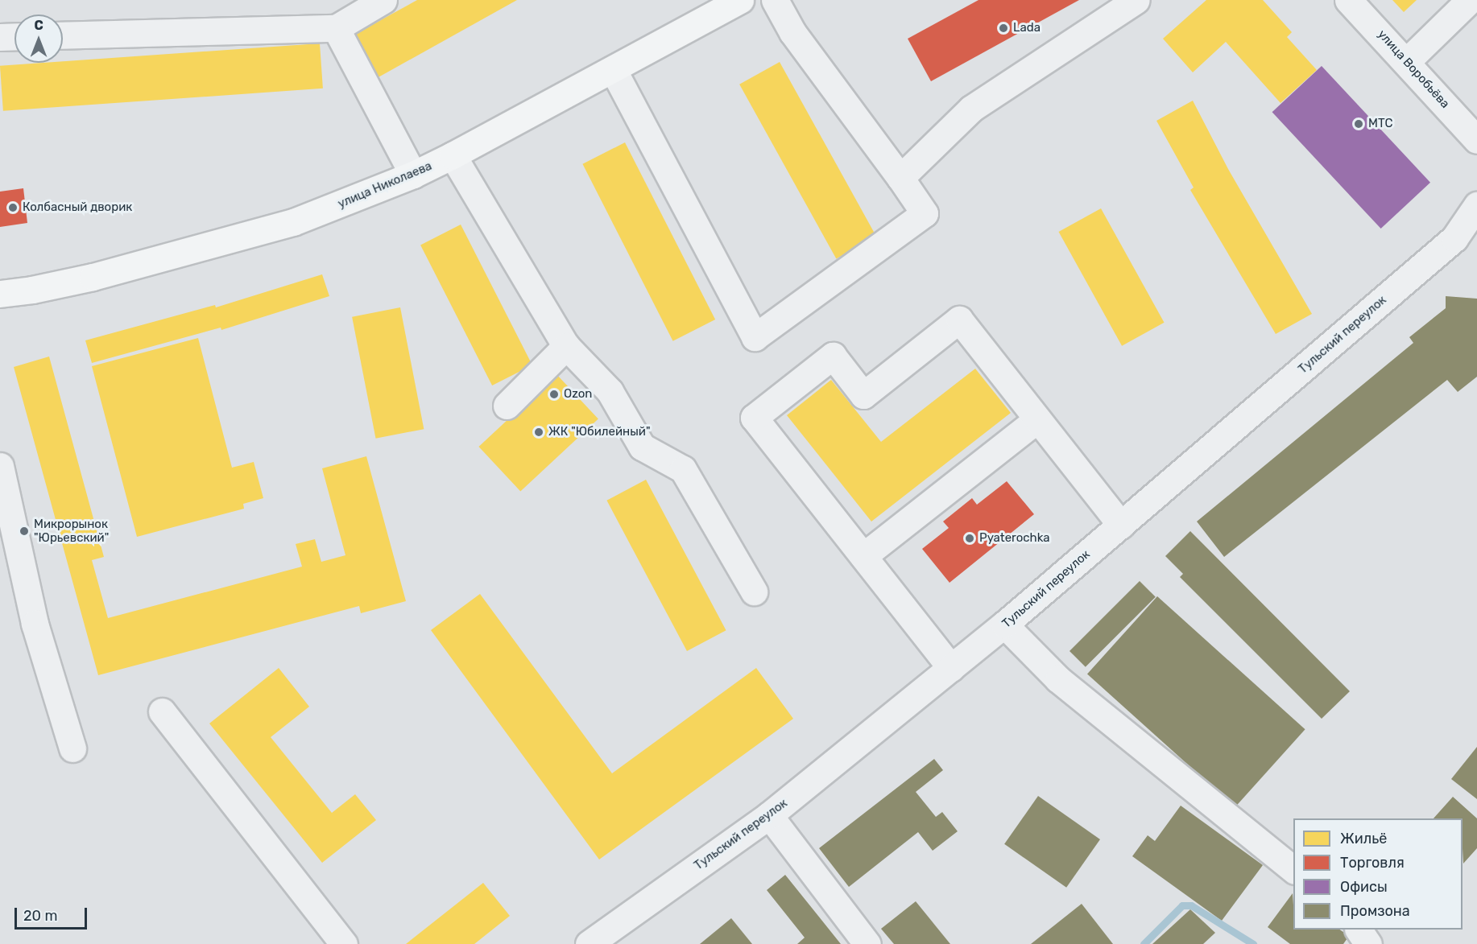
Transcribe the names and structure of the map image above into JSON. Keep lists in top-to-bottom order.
{
  "streets": {
    "main road": ["улица Николаева"],
    "street": ["улица Воробьёва", "Тульский переулок"]
  },
  "places": [
    "Lada",
    "МТС",
    "Колбасный дворик",
    "Ozon",
    "ЖК \"Юбилейный\"",
    "Микрорынок \"Юрьевский\"",
    "Pyaterochka"
  ],
  "legend": [
    "Жильё",
    "Торговля",
    "Офисы",
    "Промзона"
  ],
  "scale_bar": "20 m",
  "north": "top"
}
